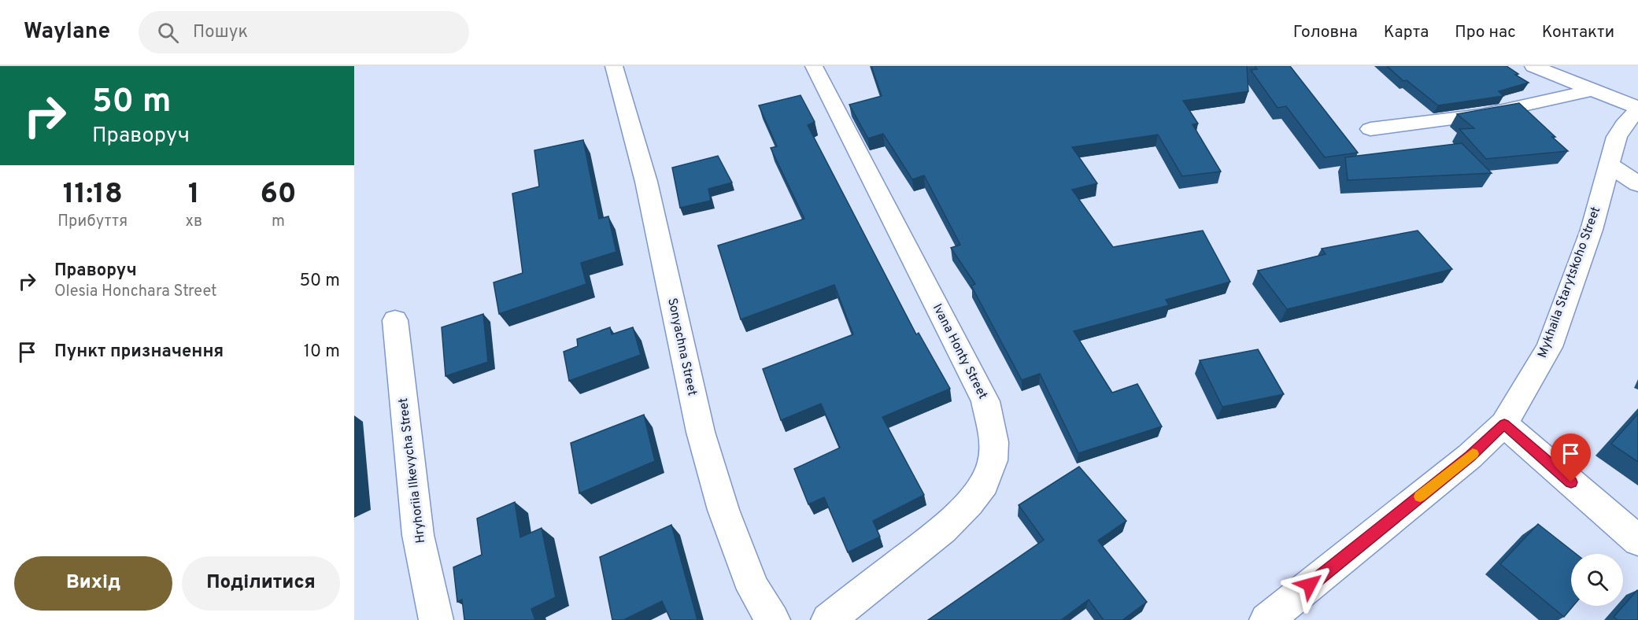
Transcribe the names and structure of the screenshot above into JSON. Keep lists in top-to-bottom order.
{
  "streets": {
    "street": [
      "Mykhaila Starytskoho Street",
      "Sonyachna Street",
      "Ivana Honty Street",
      "Hryhoriia Ilkevycha Street"
    ]
  },
  "page": {
    "header": "Waylane",
    "search": "Пошук",
    "nav": [
      "Головна",
      "Карта",
      "Про нас",
      "Контакти"
    ],
    "turn": ["50 m", "Праворуч"],
    "eta": [
      "11:18",
      "Прибуття",
      "1",
      "хв",
      "60",
      "m"
    ],
    "list": [
      {
        "name": "Праворуч",
        "note": "Olesia Honchara Street",
        "value": "50 m"
      },
      {
        "name": "Пункт призначення",
        "value": "10 m"
      }
    ],
    "buttons": ["Вихід", "Поділитися"]
  }
}
